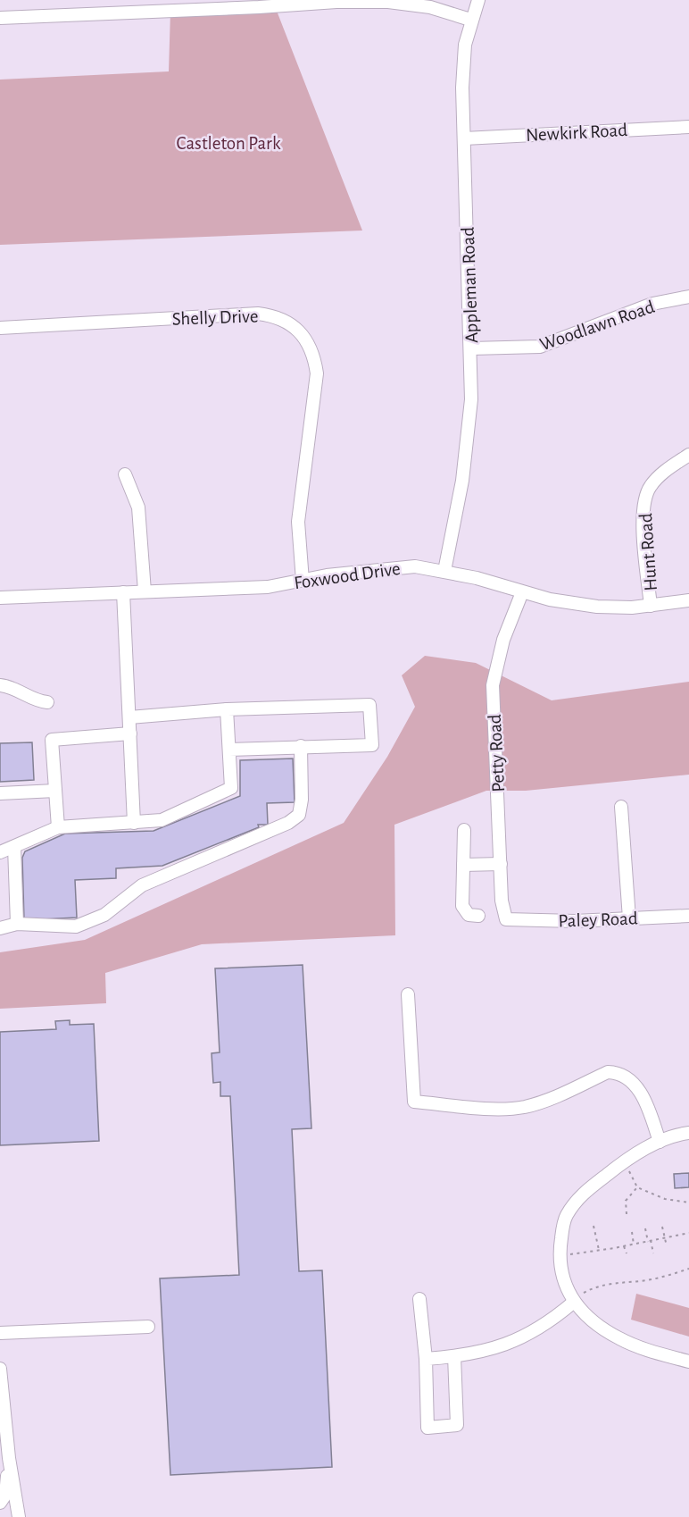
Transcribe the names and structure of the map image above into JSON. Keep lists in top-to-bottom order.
{
  "streets": {
    "street": [
      "Newkirk Road",
      "Appleman Road",
      "Shelly Drive",
      "Woodlawn Road",
      "Hunt Road",
      "Foxwood Drive",
      "Petty Road",
      "Paley Road"
    ]
  },
  "crossings": [
    ["Newkirk Road", "Appleman Road"],
    ["Appleman Road", "Woodlawn Road"],
    ["Appleman Road", "Foxwood Drive"],
    ["Shelly Drive", "Foxwood Drive"],
    ["Hunt Road", "Foxwood Drive"],
    ["Foxwood Drive", "Petty Road"],
    ["Petty Road", "Paley Road"]
  ],
  "parks": ["Castleton Park"]
}
